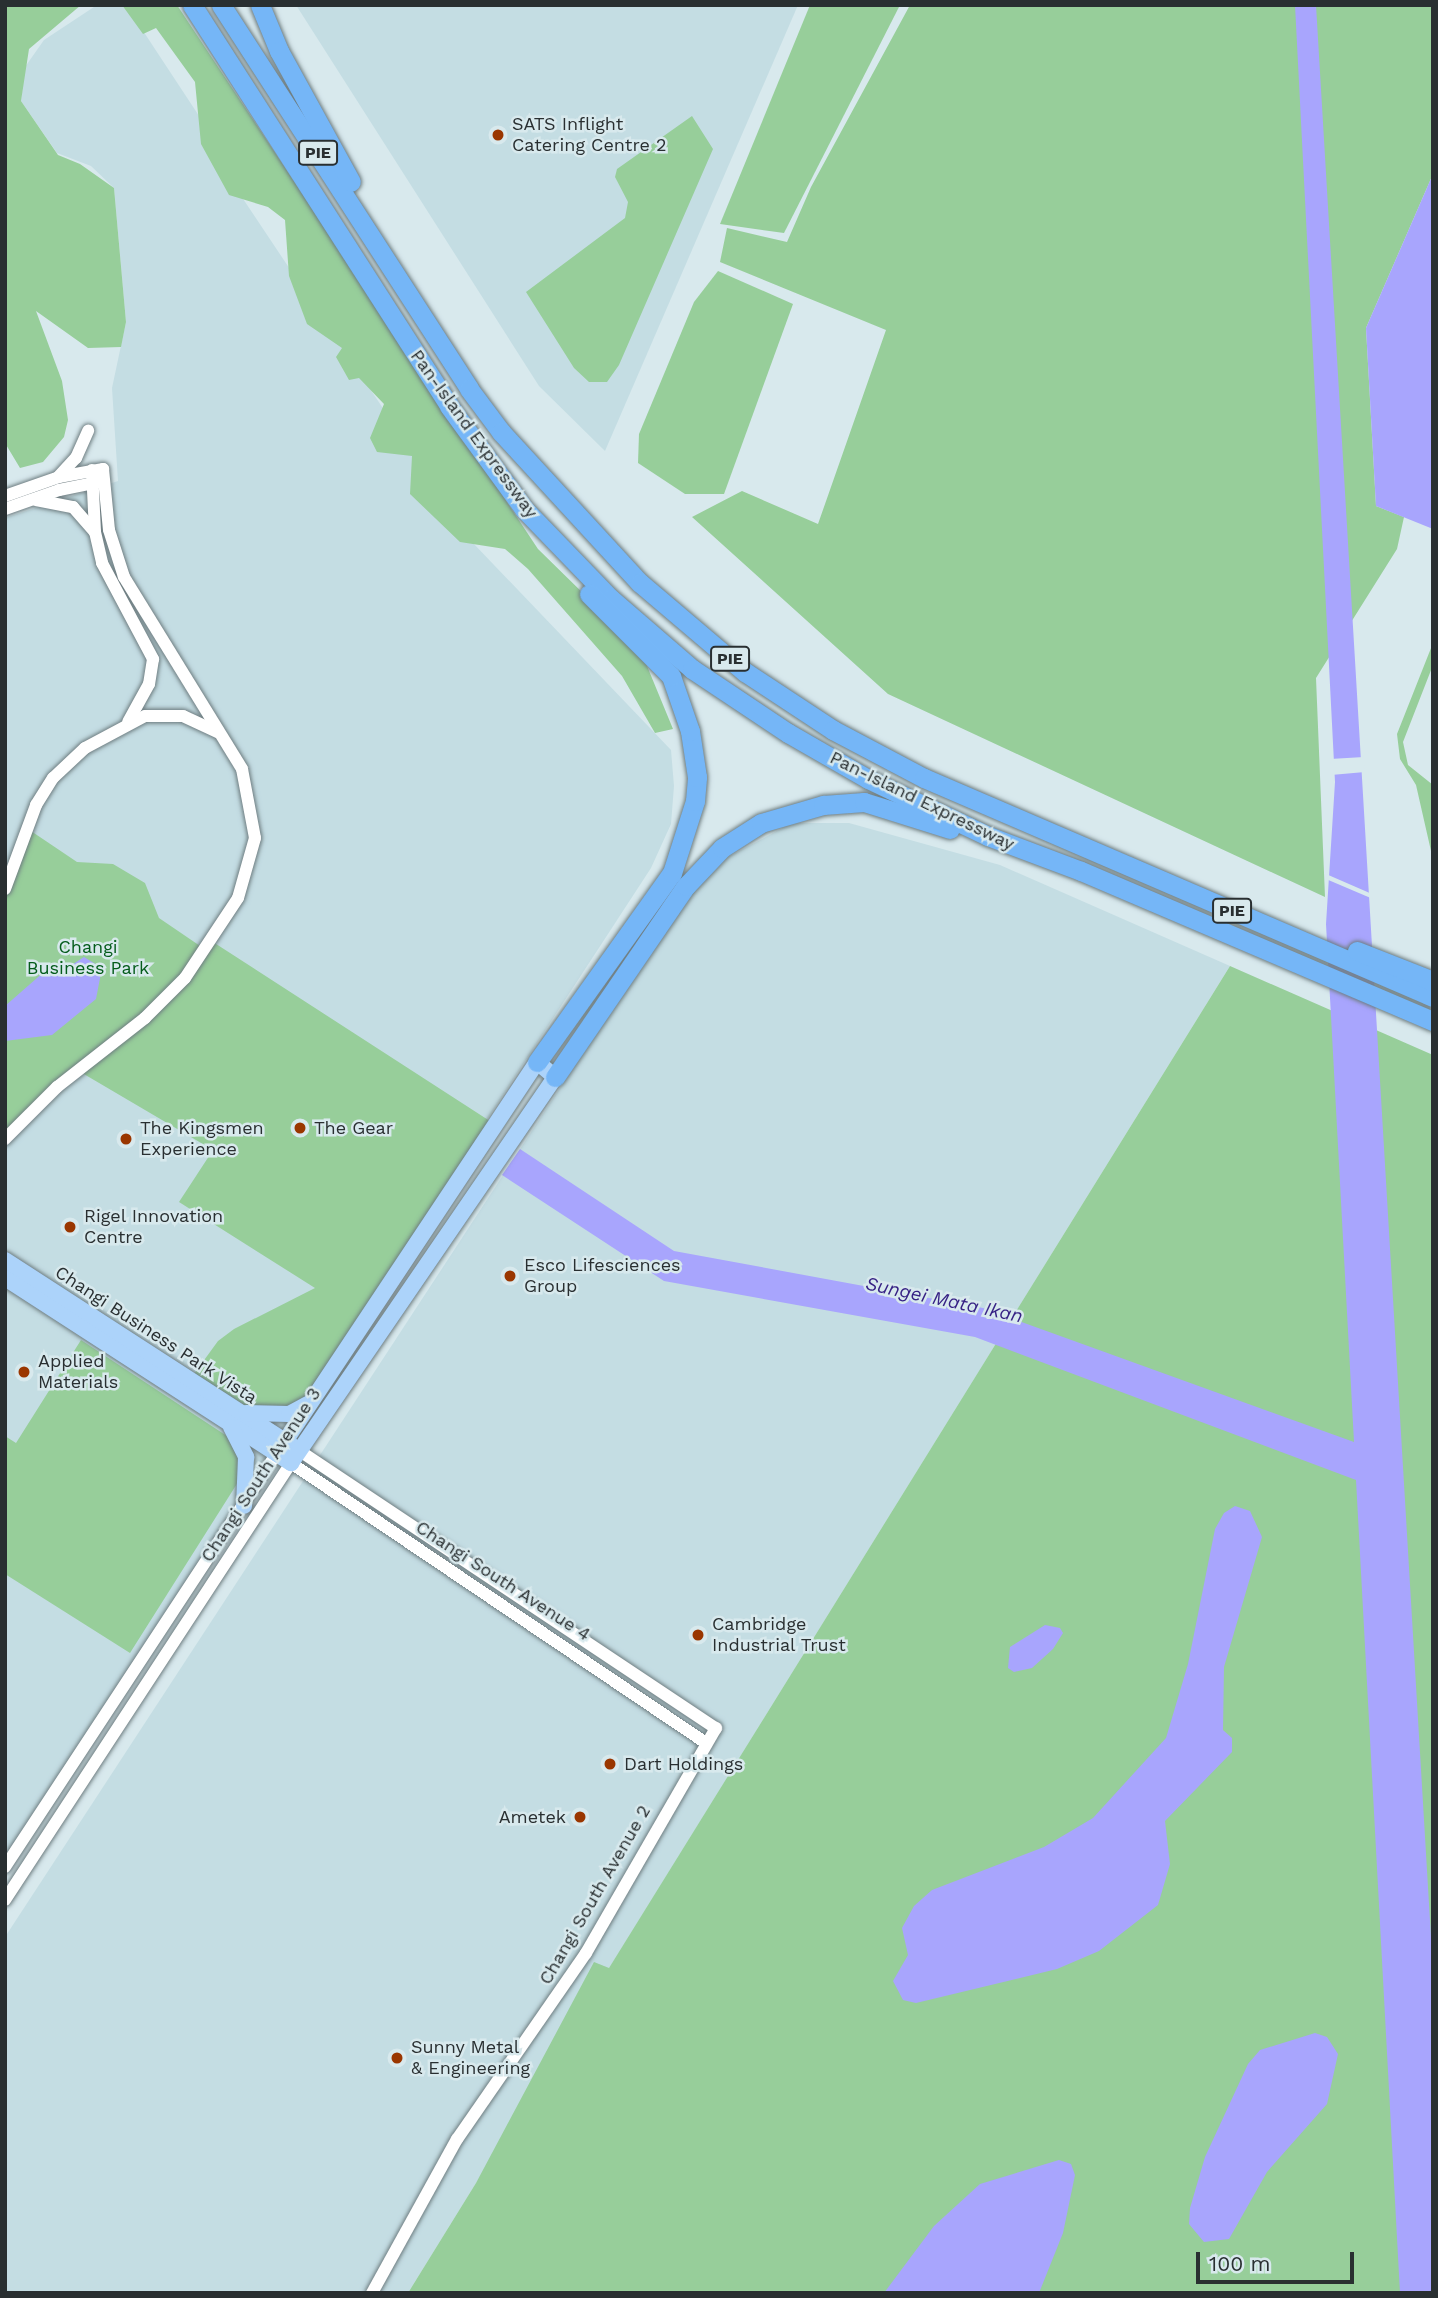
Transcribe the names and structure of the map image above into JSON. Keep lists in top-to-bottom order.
{
  "streets": {
    "highway": ["PIE", "Pan-Island Expressway"],
    "main road": ["Changi Business Park Vista", "Changi South Avenue 3", "Changi South Avenue 4"],
    "street": ["Changi South Avenue 2"]
  },
  "crossings": [
    ["PIE", "Pan-Island Expressway"],
    ["Changi Business Park Vista", "Changi South Avenue 3"],
    ["Changi Business Park Vista", "Changi South Avenue 4"],
    ["Changi South Avenue 3", "Changi South Avenue 4"],
    ["Changi South Avenue 4", "Changi South Avenue 2"]
  ],
  "water": ["Sungei Mata Ikan"],
  "parks": ["Changi Business Park"],
  "places": [
    "SATS Inflight Catering Centre 2",
    "The Gear",
    "The Kingsmen Experience",
    "Rigel Innovation Centre",
    "Esco Lifesciences Group",
    "Applied Materials",
    "Cambridge Industrial Trust",
    "Dart Holdings",
    "Ametek",
    "Sunny Metal & Engineering"
  ],
  "scale_bar": "100 m"
}
